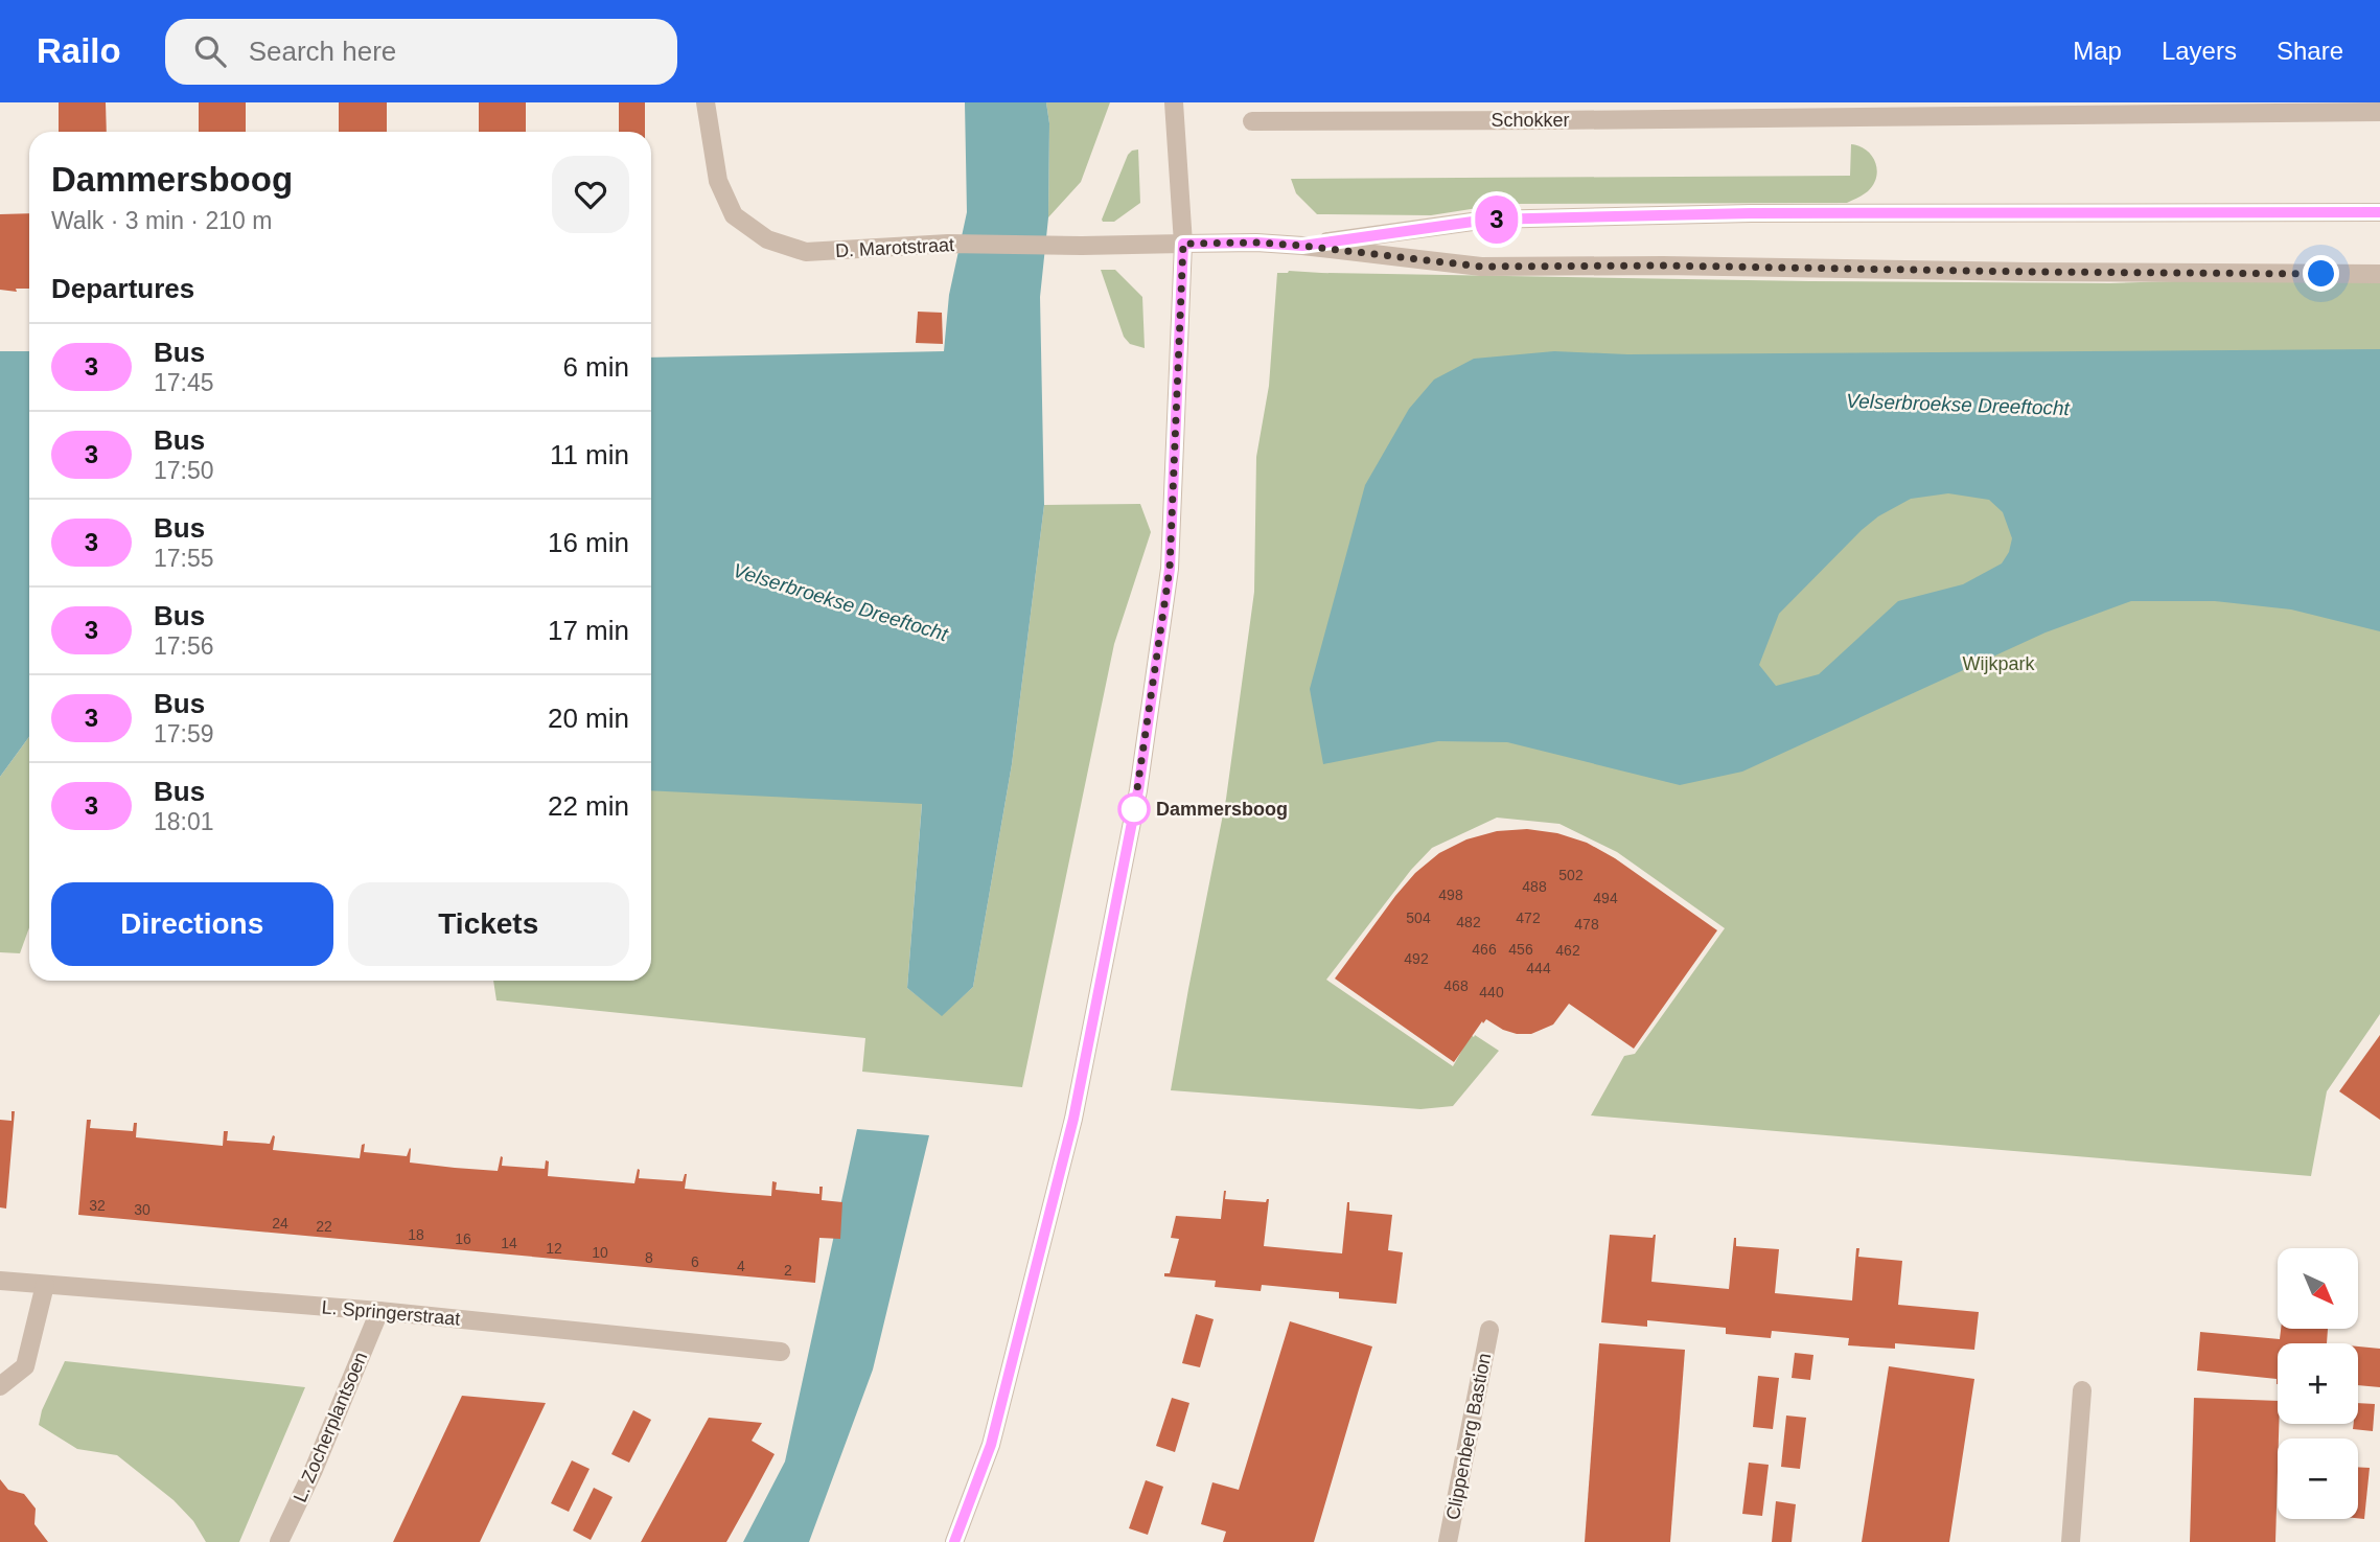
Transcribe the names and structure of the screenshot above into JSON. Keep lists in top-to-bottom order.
{
  "streets": {
    "street": [
      "Schokker",
      "D. Marotstraat",
      "L. Springerstraat",
      "L. Zocherplantsoen",
      "Clippenberg Bastion"
    ]
  },
  "crossings": [
    ["L. Springerstraat", "L. Zocherplantsoen"]
  ],
  "water": ["Velserbroekse Dreeftocht"],
  "parks": ["Wijkpark"],
  "places": ["Dammersboog"],
  "lines": ["bus line 3"],
  "house_numbers": [
    "502",
    "488",
    "498",
    "494",
    "504",
    "472",
    "482",
    "478",
    "466",
    "456",
    "462",
    "492",
    "444",
    "468",
    "440",
    "32",
    "30",
    "24",
    "22",
    "18",
    "16",
    "14",
    "12",
    "10",
    "8",
    "6",
    "4",
    "2"
  ],
  "north": "bottom right",
  "page": {
    "header": "Railo",
    "search": "Search here",
    "nav": ["Map", "Layers", "Share"],
    "on_map": "3",
    "heading": [
      ["Dammersboog", "Walk · 3 min · 210 m"],
      "Departures"
    ],
    "list": [
      {
        "mark": "3",
        "name": "Bus",
        "note": "17:45",
        "value": "6 min"
      },
      {
        "mark": "3",
        "name": "Bus",
        "note": "17:50",
        "value": "11 min"
      },
      {
        "mark": "3",
        "name": "Bus",
        "note": "17:55",
        "value": "16 min"
      },
      {
        "mark": "3",
        "name": "Bus",
        "note": "17:56",
        "value": "17 min"
      },
      {
        "mark": "3",
        "name": "Bus",
        "note": "17:59",
        "value": "20 min"
      },
      {
        "mark": "3",
        "name": "Bus",
        "note": "18:01",
        "value": "22 min"
      }
    ],
    "buttons": ["Directions", "Tickets"],
    "map_buttons": ["+", "−"]
  }
}
